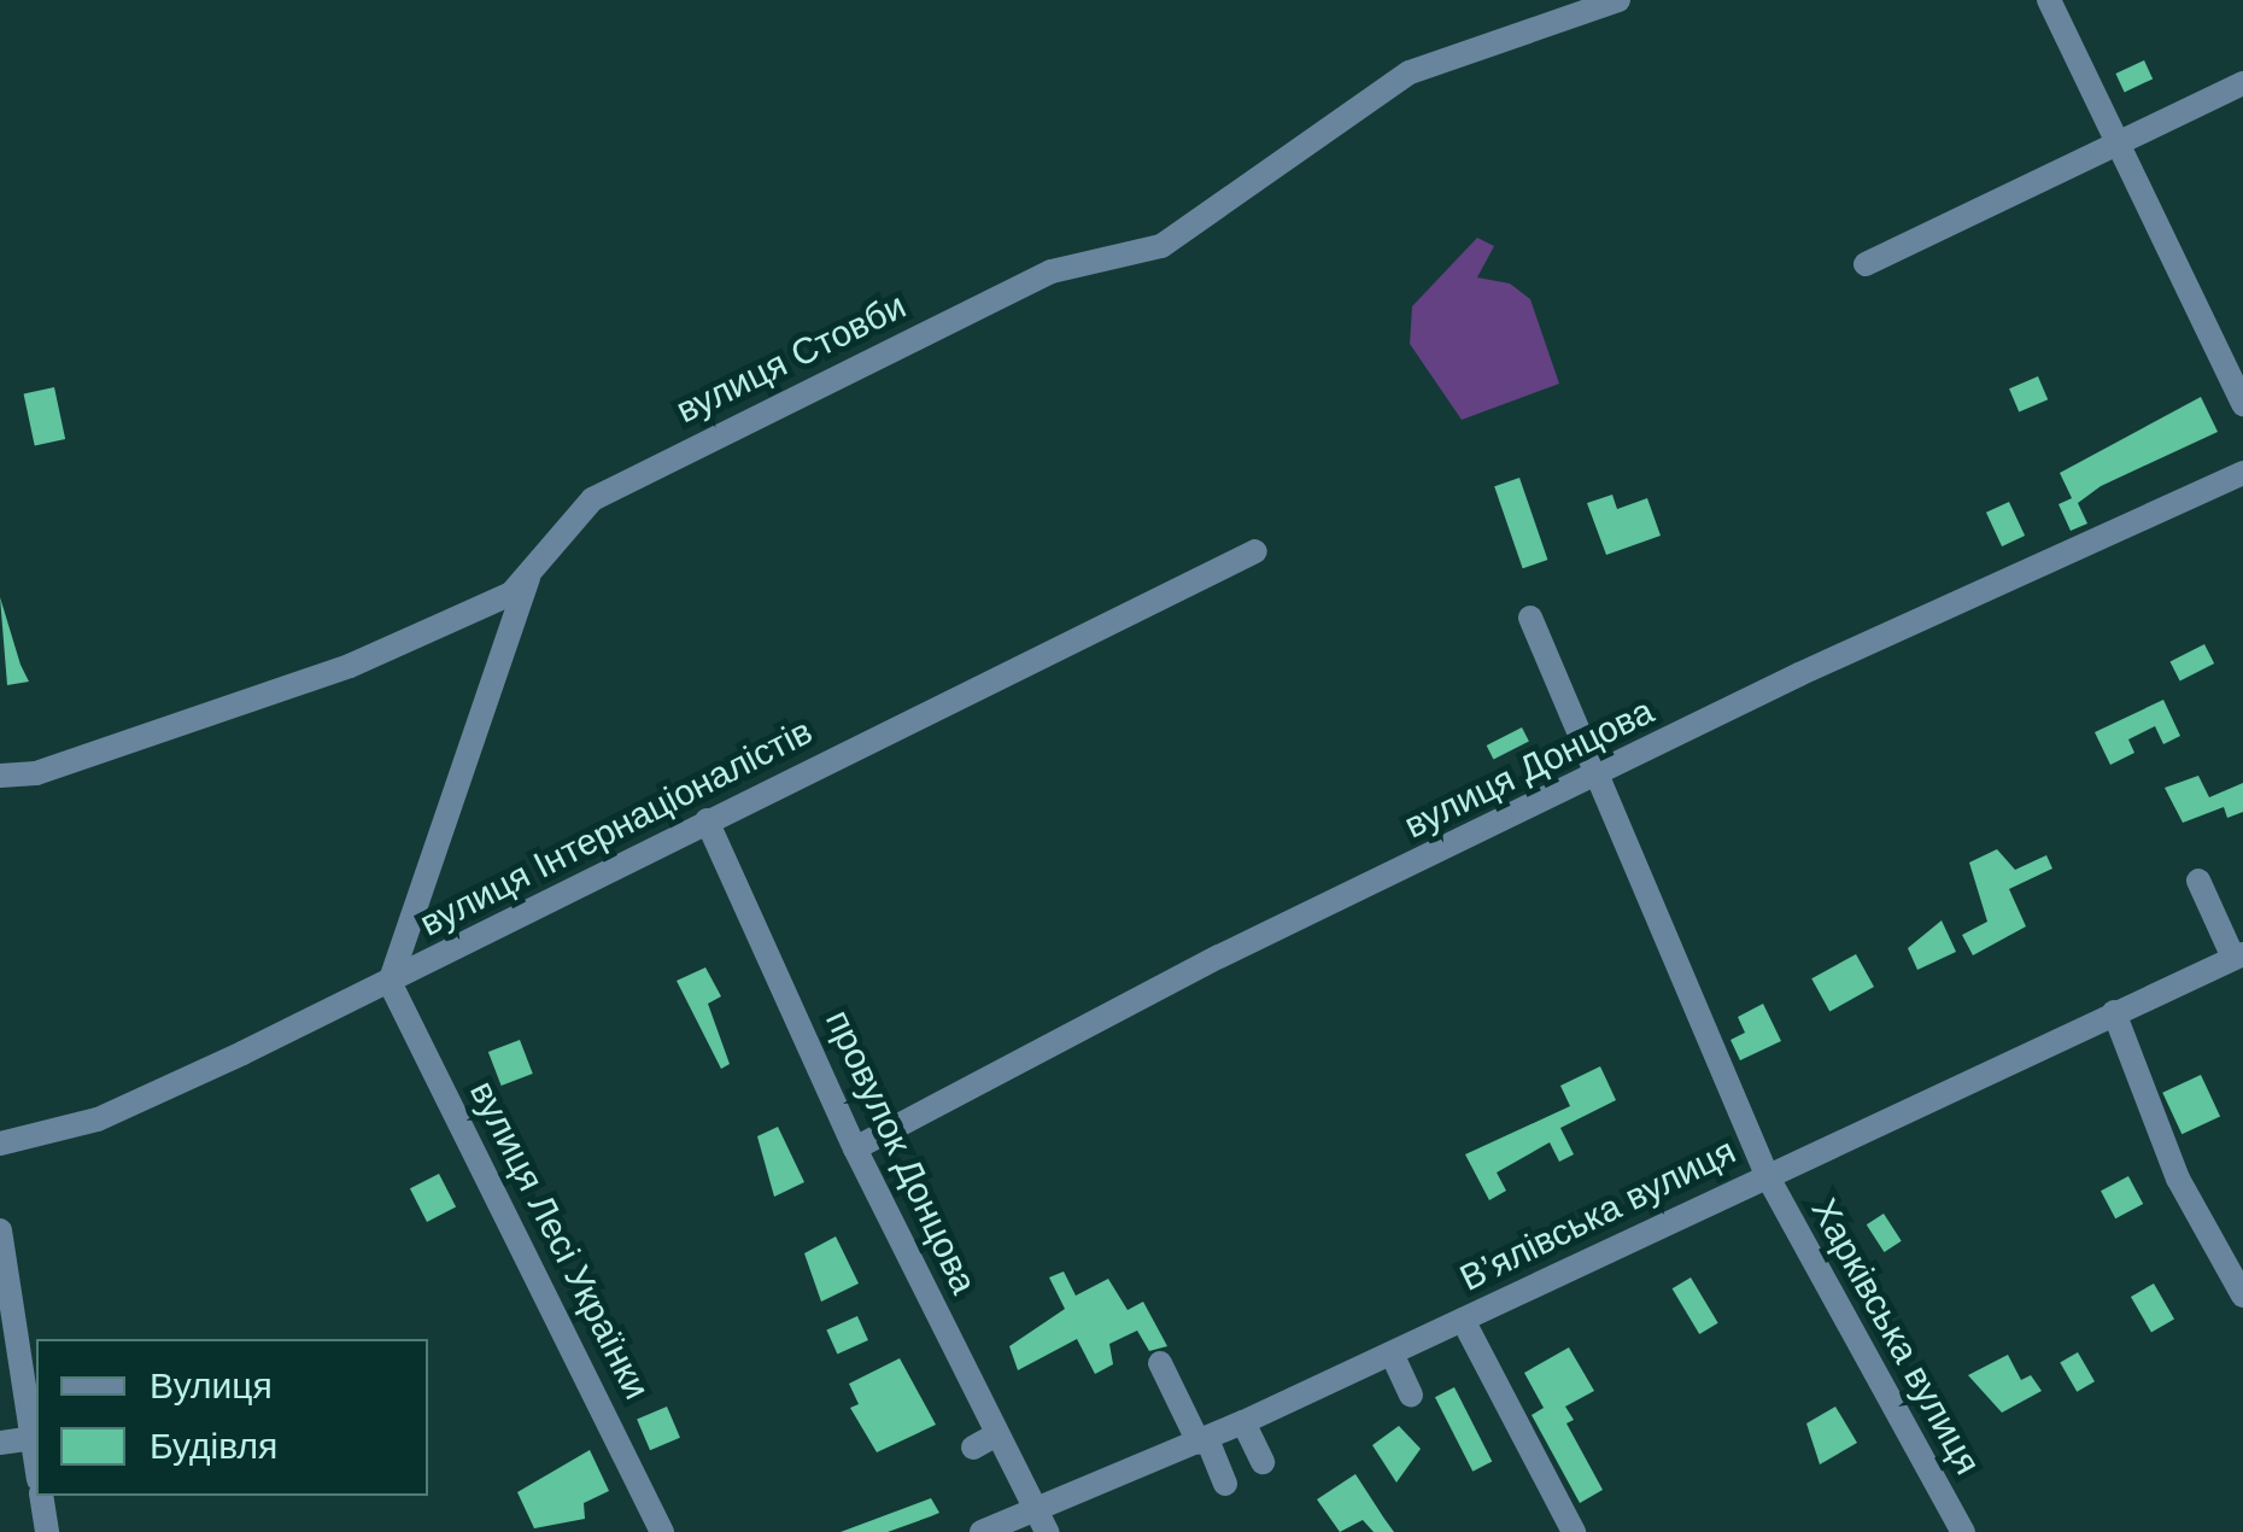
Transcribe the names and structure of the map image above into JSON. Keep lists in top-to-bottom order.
{
  "streets": {
    "street": [
      "вулиця Стовби",
      "вулиця Донцова",
      "вулиця Інтернаціоналістів",
      "провулок Донцова",
      "В’ялівська вулиця",
      "вулиця Лесі Українки",
      "Харківська вулиця"
    ]
  },
  "crossings": [
    ["вулиця Донцова", "провулок Донцова"],
    ["вулиця Донцова", "Харківська вулиця"],
    ["вулиця Інтернаціоналістів", "провулок Донцова"],
    ["вулиця Інтернаціоналістів", "вулиця Лесі Українки"],
    ["провулок Донцова", "В’ялівська вулиця"],
    ["В’ялівська вулиця", "Харківська вулиця"]
  ],
  "legend": ["Вулиця", "Будівля"]
}
